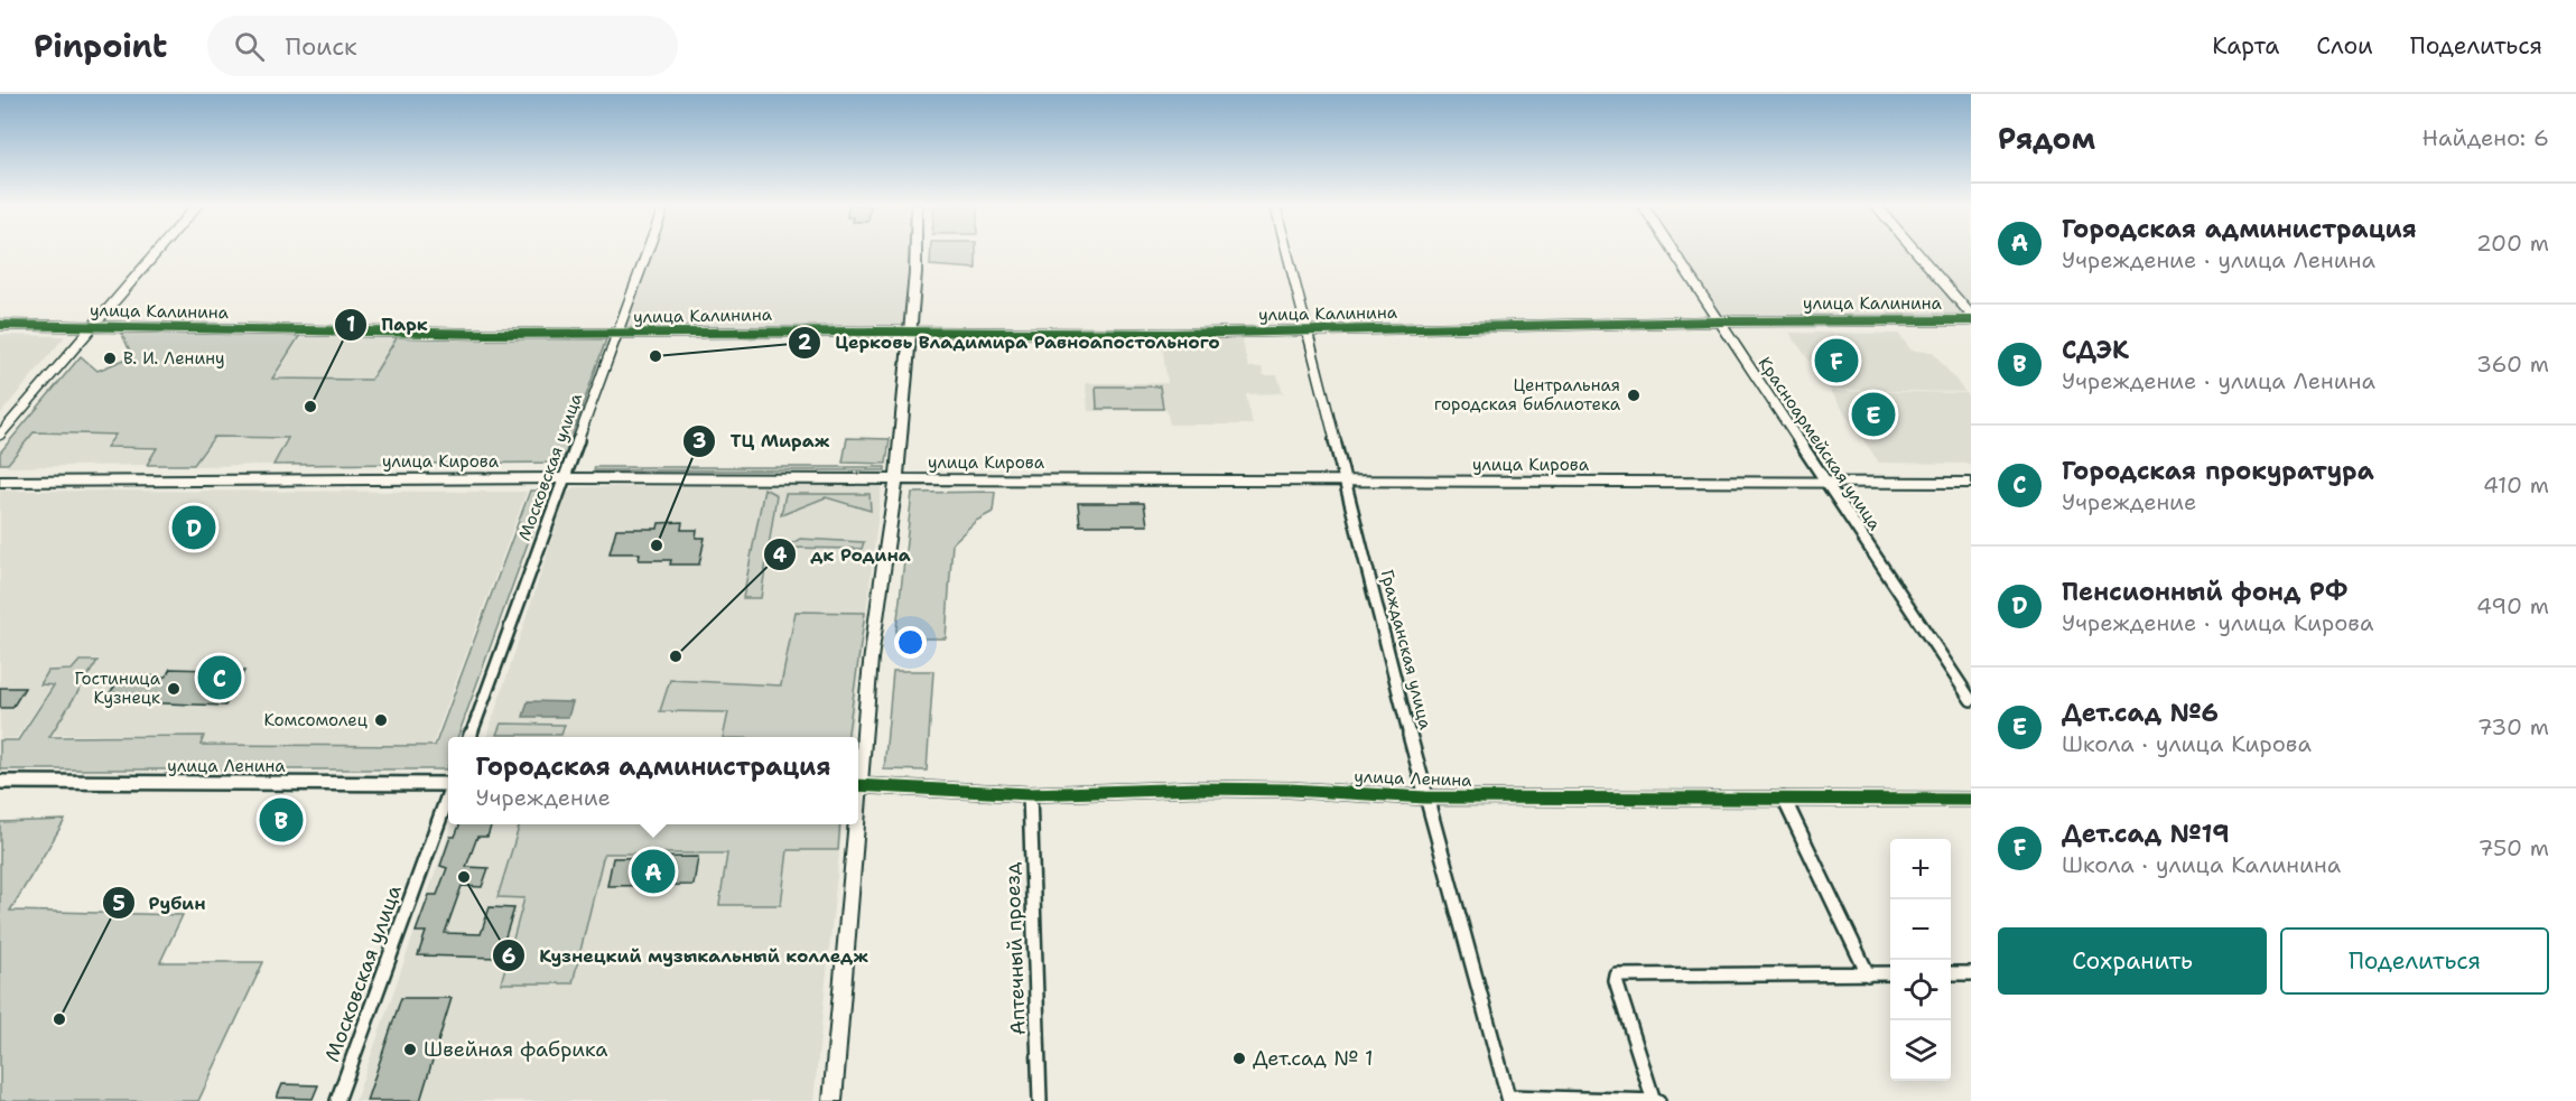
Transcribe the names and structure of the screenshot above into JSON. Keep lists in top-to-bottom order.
{
  "streets": {
    "street": [
      "улица Калинина",
      "Красноармейская улица",
      "улица Кирова",
      "Московская улица",
      "Гражданская улица",
      "улица Ленина",
      "Аптечный проезд"
    ]
  },
  "crossings": [
    ["улица Калинина", "Красноармейская улица"],
    ["улица Калинина", "Московская улица"],
    ["улица Калинина", "Гражданская улица"],
    ["Красноармейская улица", "улица Кирова"],
    ["улица Кирова", "Московская улица"],
    ["улица Кирова", "Гражданская улица"],
    ["Гражданская улица", "улица Ленина"],
    ["улица Ленина", "Аптечный проезд"]
  ],
  "places": [
    "Церковь Владимира Равноапостольного",
    "В. И. Ленину",
    "Центральная городская библиотека",
    "Парк",
    "ТЦ Мираж",
    "дк Родина",
    "Гостиница Кузнецк",
    "Комсомолец",
    "Кузнецкий музыкальный колледж",
    "Рубин",
    "Швейная фабрика",
    "Дет.сад № 1"
  ],
  "page": {
    "header": "Pinpoint",
    "search": "Поиск",
    "nav": ["Карта", "Слои", "Поделиться"],
    "heading": ["Рядом", "Найдено: 6"],
    "list": [
      {
        "mark": "A",
        "name": "Городская администрация",
        "note": "Учреждение · улица Ленина",
        "value": "200 m"
      },
      {
        "mark": "B",
        "name": "СДЭК",
        "note": "Учреждение · улица Ленина",
        "value": "360 m"
      },
      {
        "mark": "C",
        "name": "Городская прокуратура",
        "note": "Учреждение",
        "value": "410 m"
      },
      {
        "mark": "D",
        "name": "Пенсионный фонд РФ",
        "note": "Учреждение · улица Кирова",
        "value": "490 m"
      },
      {
        "mark": "E",
        "name": "Дет.сад №6",
        "note": "Школа · улица Кирова",
        "value": "730 m"
      },
      {
        "mark": "F",
        "name": "Дет.сад №19",
        "note": "Школа · улица Калинина",
        "value": "750 m"
      }
    ],
    "pins": [
      "F",
      "E",
      "D",
      "C",
      "B",
      "A"
    ],
    "popup": ["Городская администрация", "Учреждение"],
    "map_buttons": ["+", "−"],
    "buttons": ["Сохранить", "Поделиться"]
  }
}
